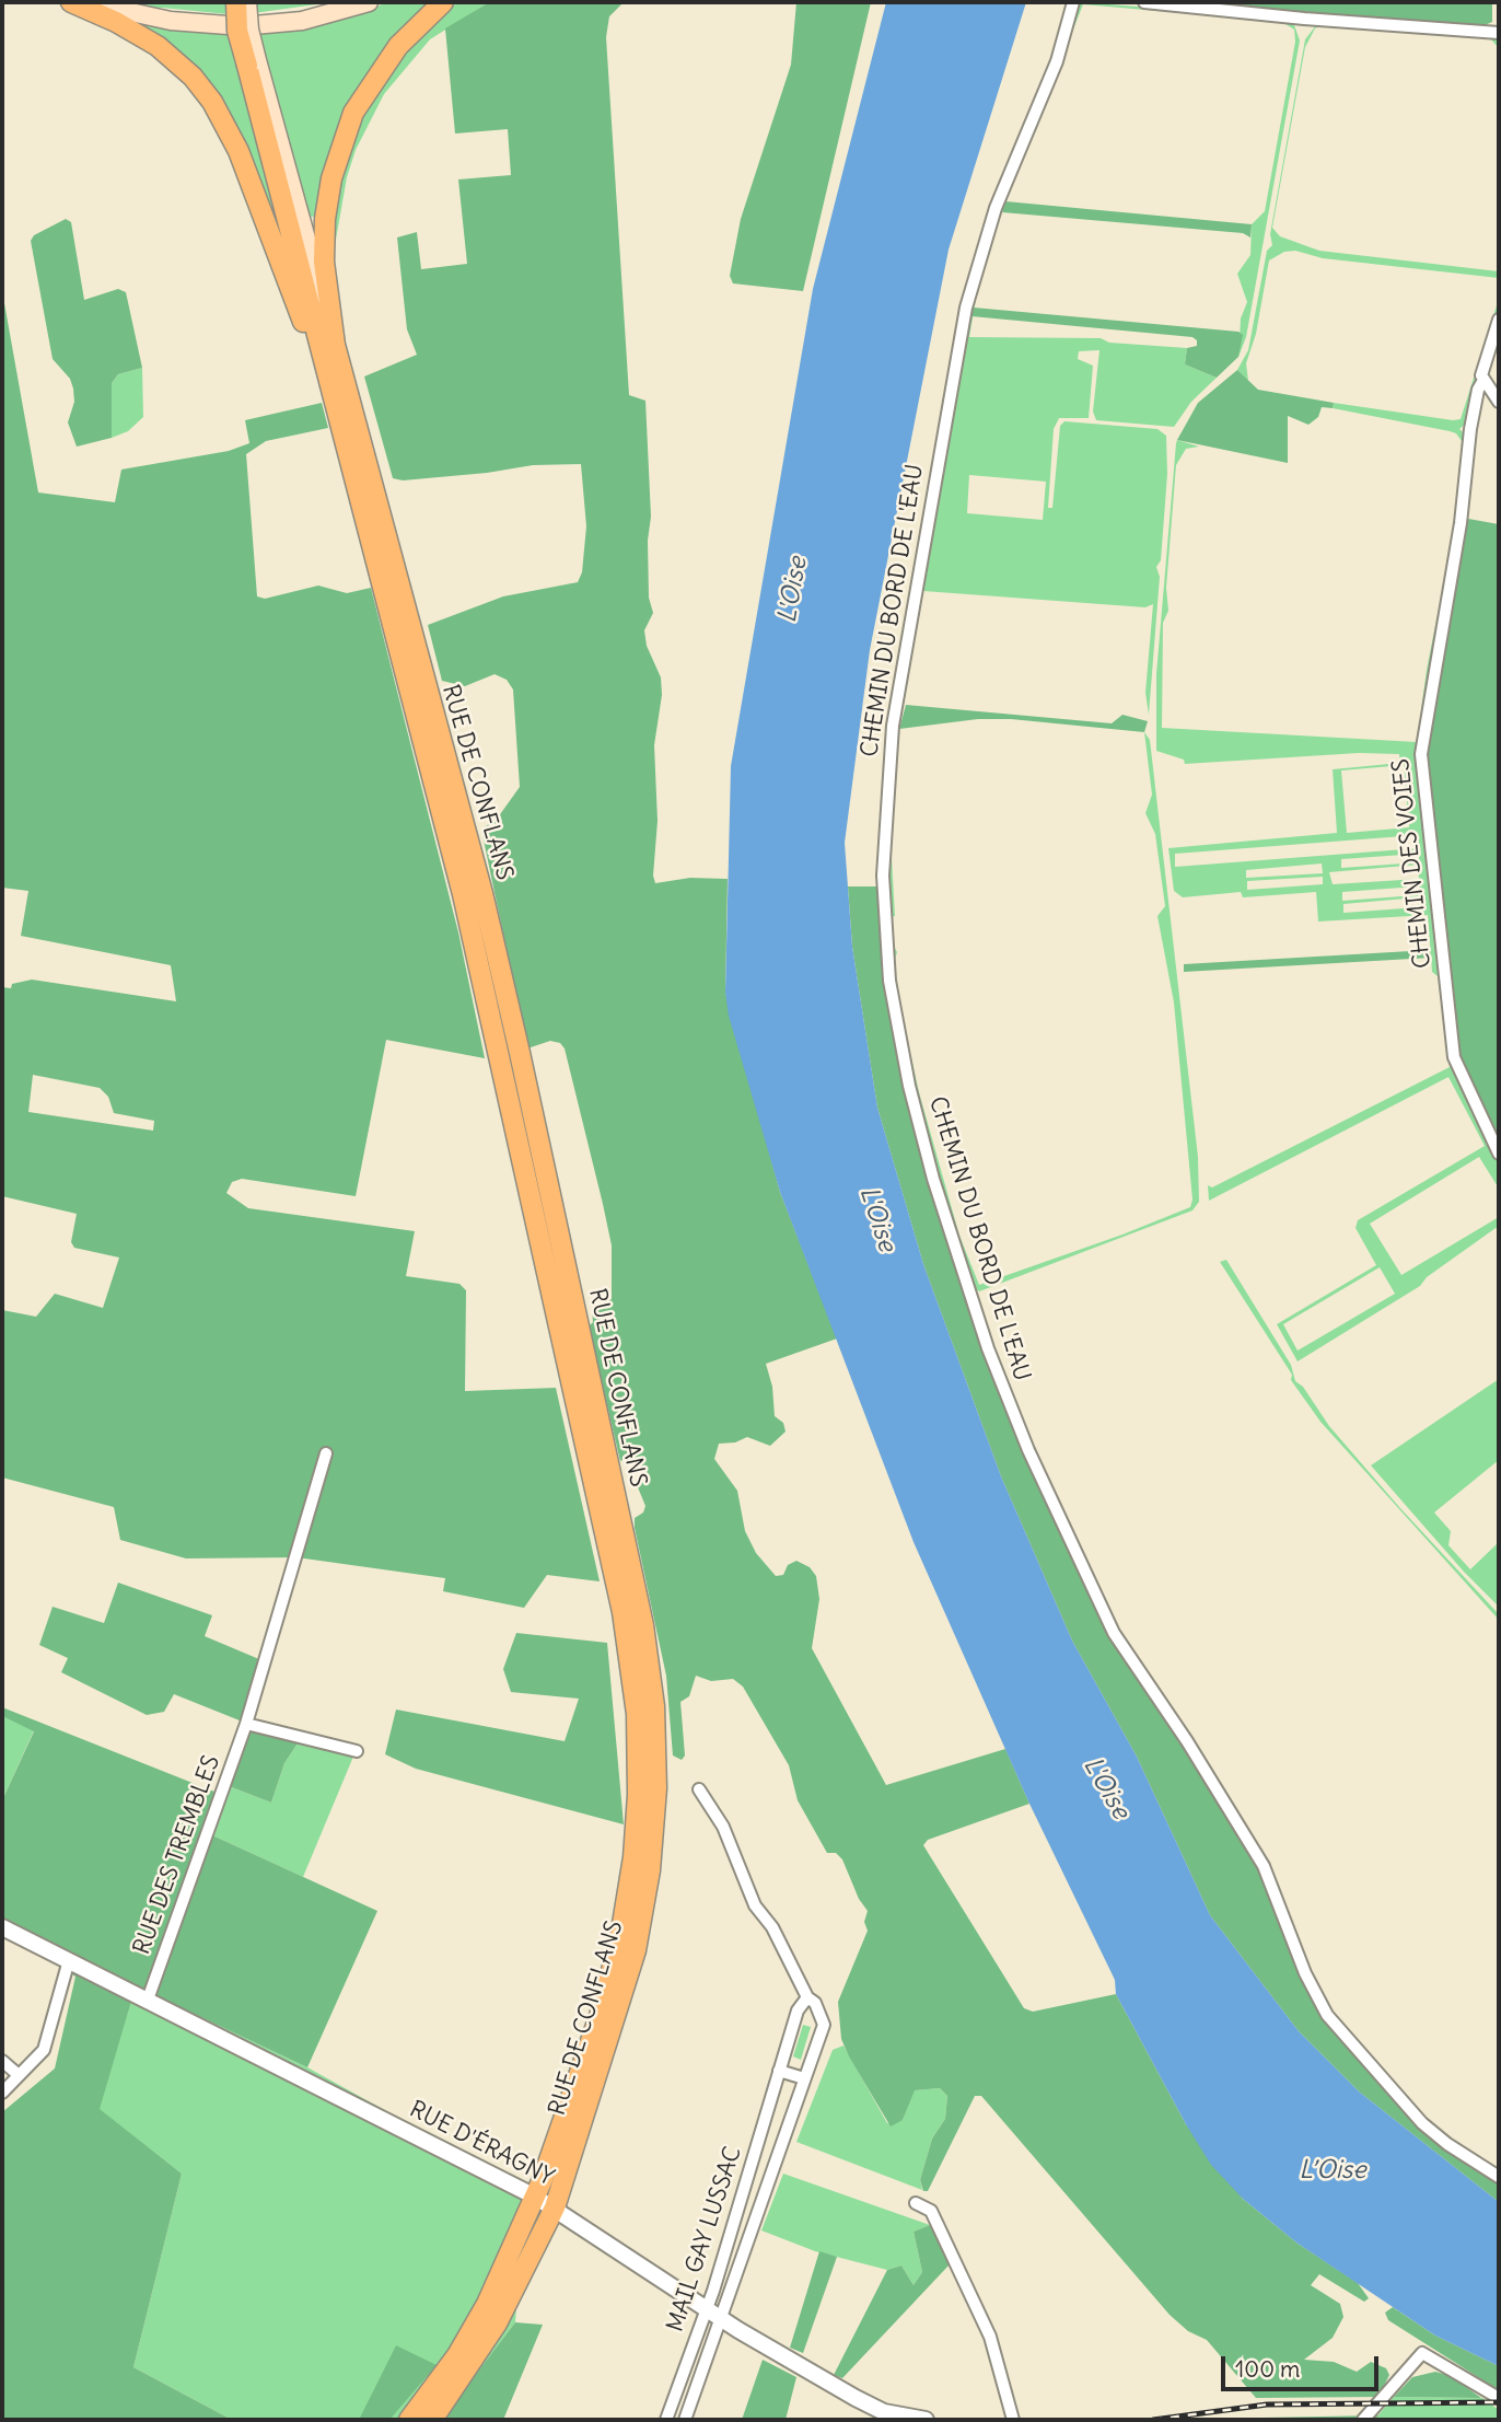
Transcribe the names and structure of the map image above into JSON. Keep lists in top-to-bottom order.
{
  "streets": {
    "main road": ["RUE DE CONFLANS"],
    "street": [
      "CHEMIN DU BORD DE L'EAU",
      "CHEMIN DES VOIES",
      "RUE DES TREMBLES",
      "RUE D'ÉRAGNY",
      "MAIL GAY LUSSAC"
    ]
  },
  "crossings": [
    ["RUE DE CONFLANS", "RUE D'ÉRAGNY"],
    ["RUE DES TREMBLES", "RUE D'ÉRAGNY"],
    ["RUE D'ÉRAGNY", "MAIL GAY LUSSAC"]
  ],
  "water": ["L'Oise", "L’Oise"],
  "scale_bar": "100 m"
}
